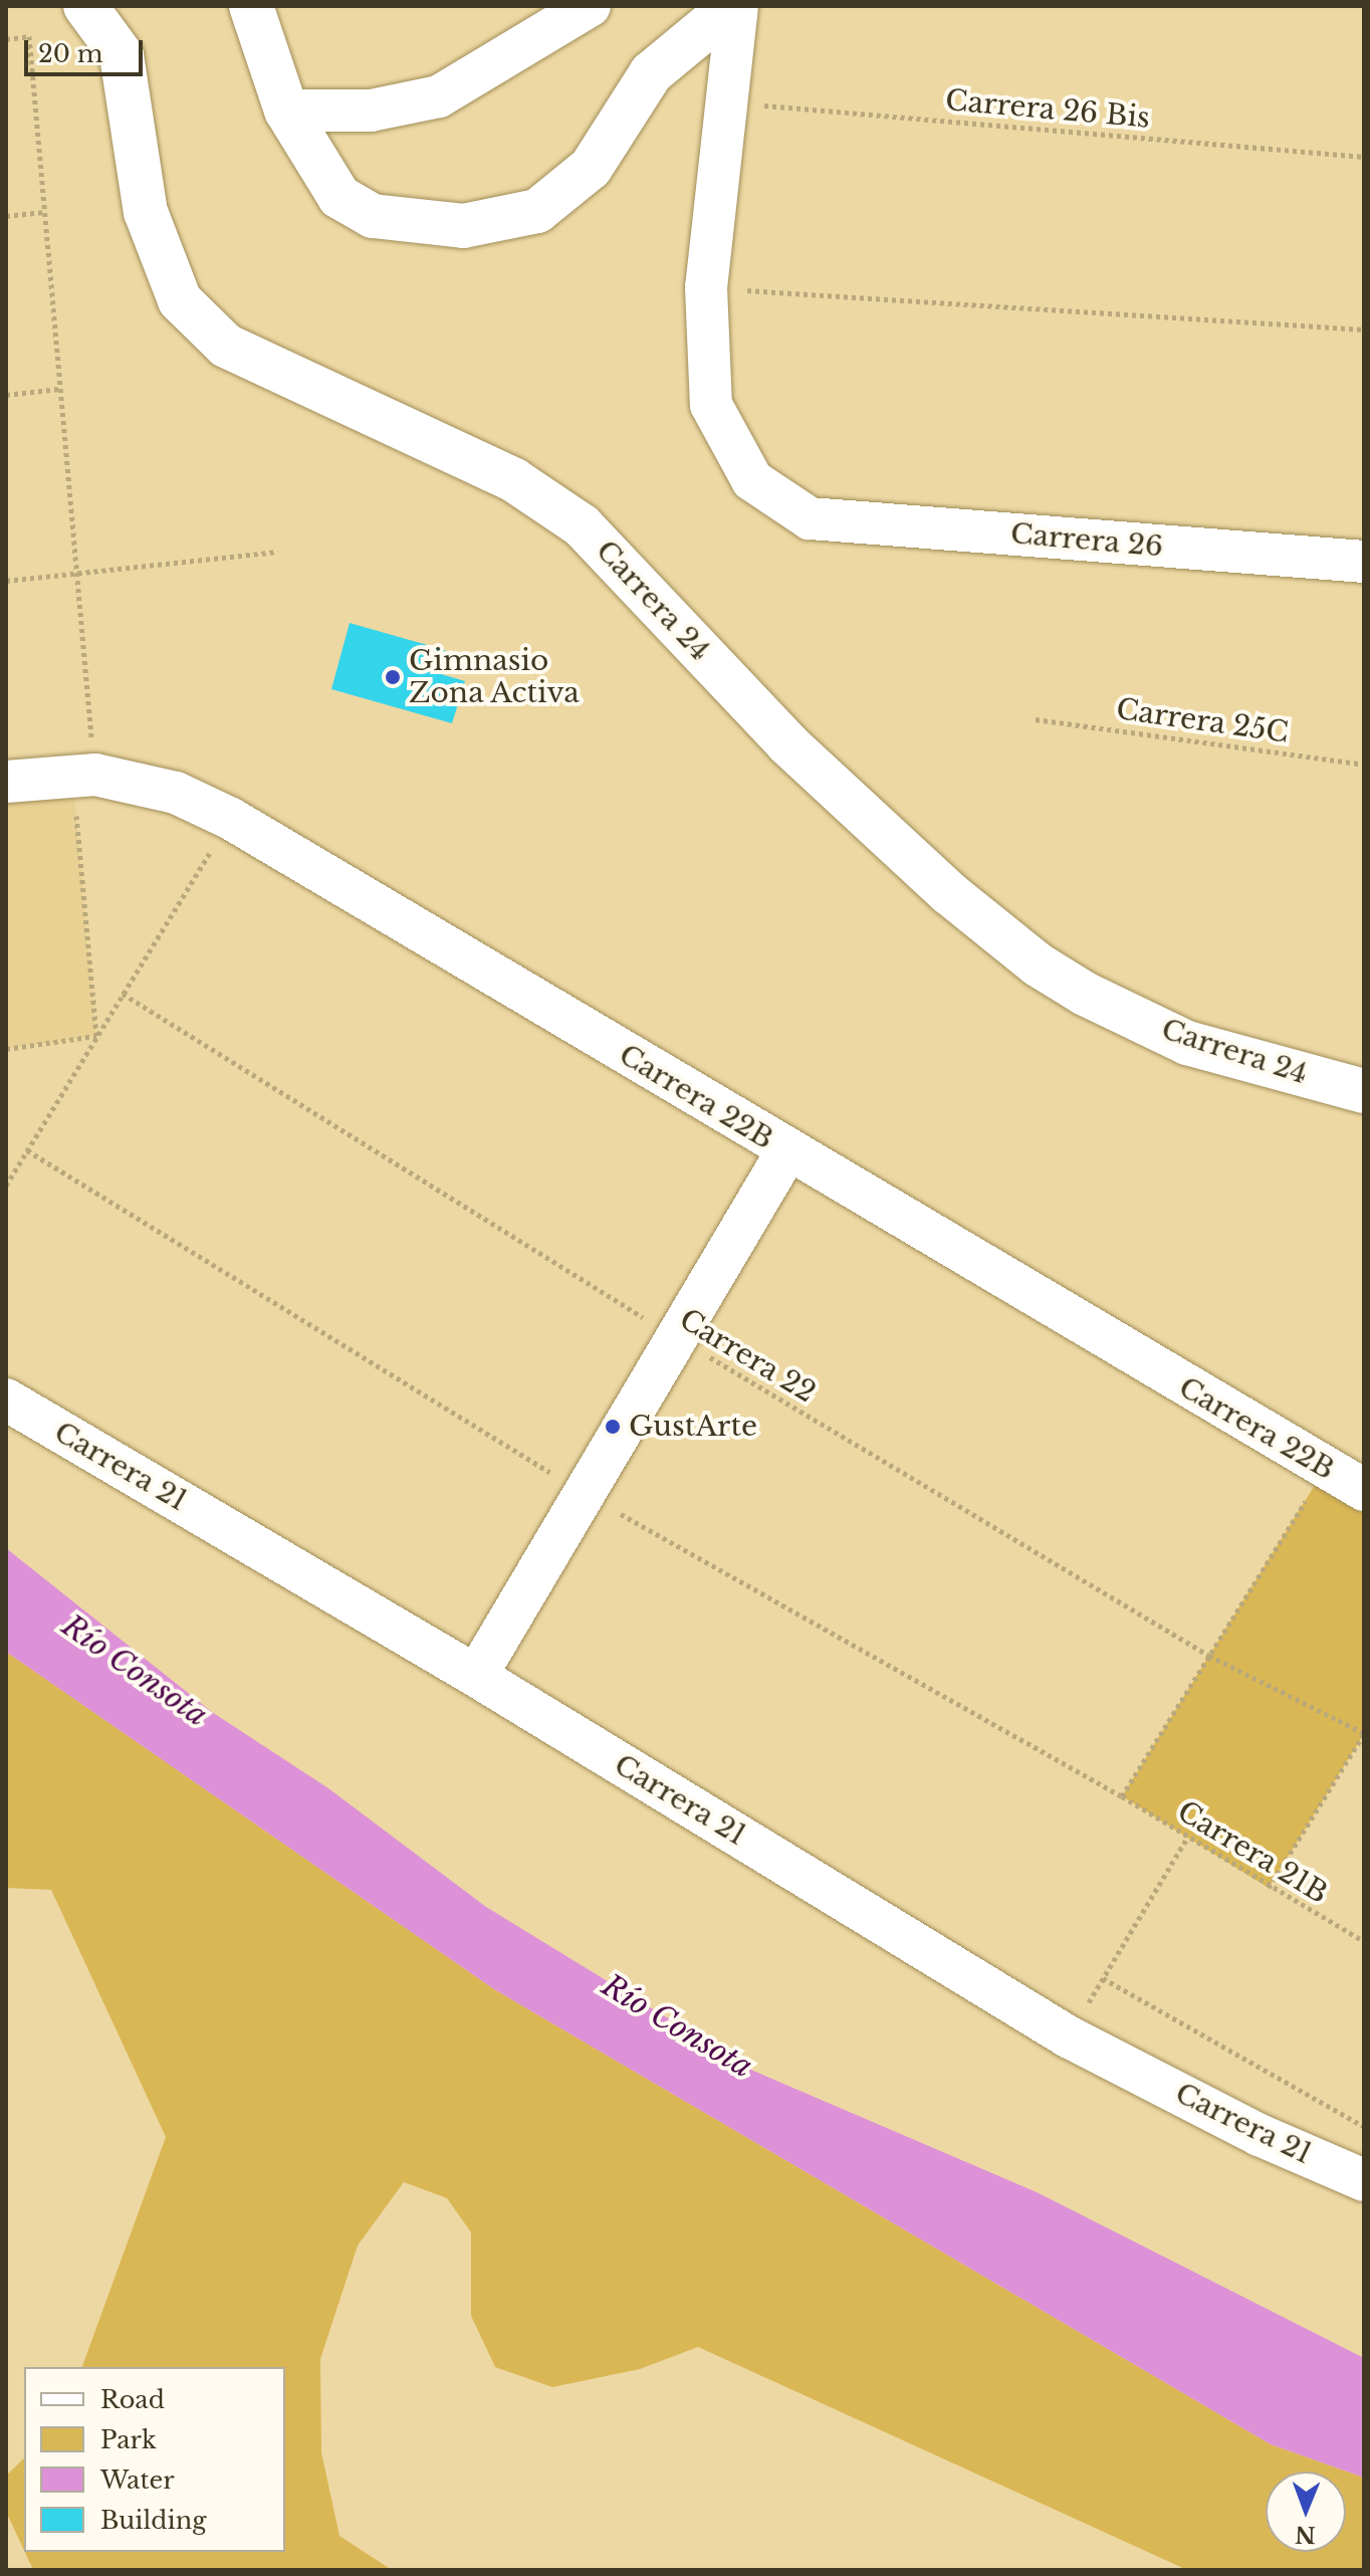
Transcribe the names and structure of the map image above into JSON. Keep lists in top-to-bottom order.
{
  "streets": {
    "main road": ["Carrera 24"],
    "street": ["Carrera 26", "Carrera 22B", "Carrera 21"],
    "path": [
      "Carrera 26 Bis",
      "Carrera 25C",
      "Carrera 22",
      "Carrera 21B"
    ]
  },
  "crossings": [
    ["Carrera 22", "Carrera 21B"]
  ],
  "water": ["Río Consota"],
  "places": ["Gimnasio Zona Activa", "GustArte"],
  "legend": [
    "Road",
    "Park",
    "Water",
    "Building"
  ],
  "scale_bar": "20 m",
  "north": "bottom"
}
